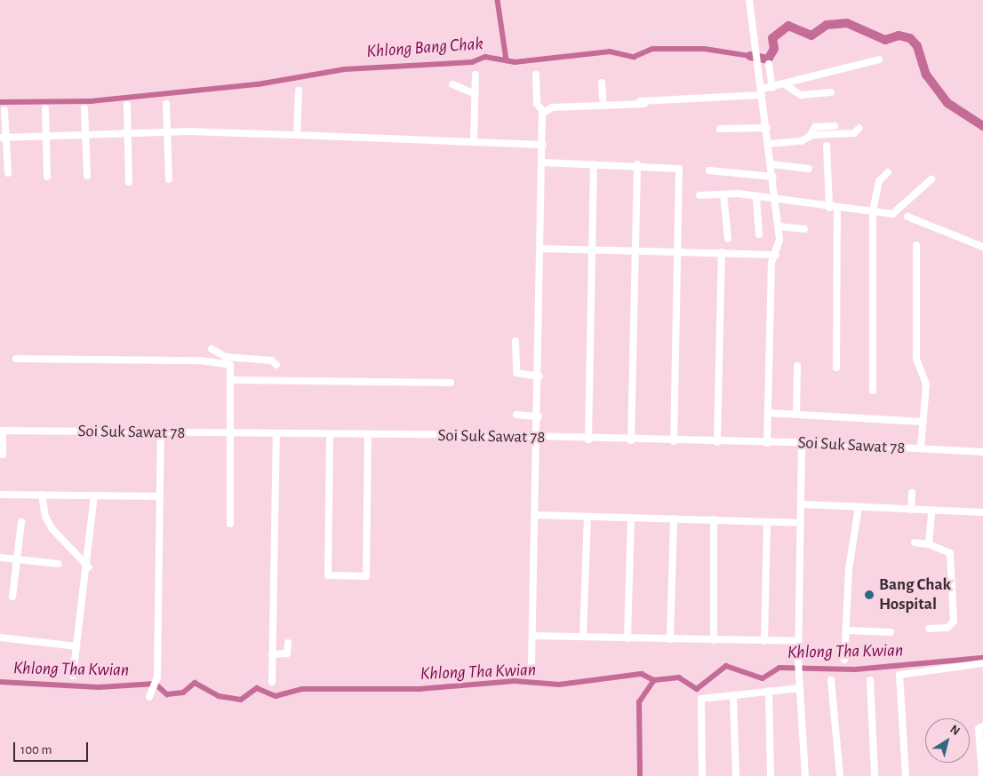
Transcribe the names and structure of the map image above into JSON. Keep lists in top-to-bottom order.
{
  "streets": {
    "street": ["Soi Suk Sawat 78"]
  },
  "water": ["Khlong Bang Chak", "Khlong Tha Kwian"],
  "places": ["Bang Chak Hospital"],
  "scale_bar": "100 m",
  "north": "top right"
}
